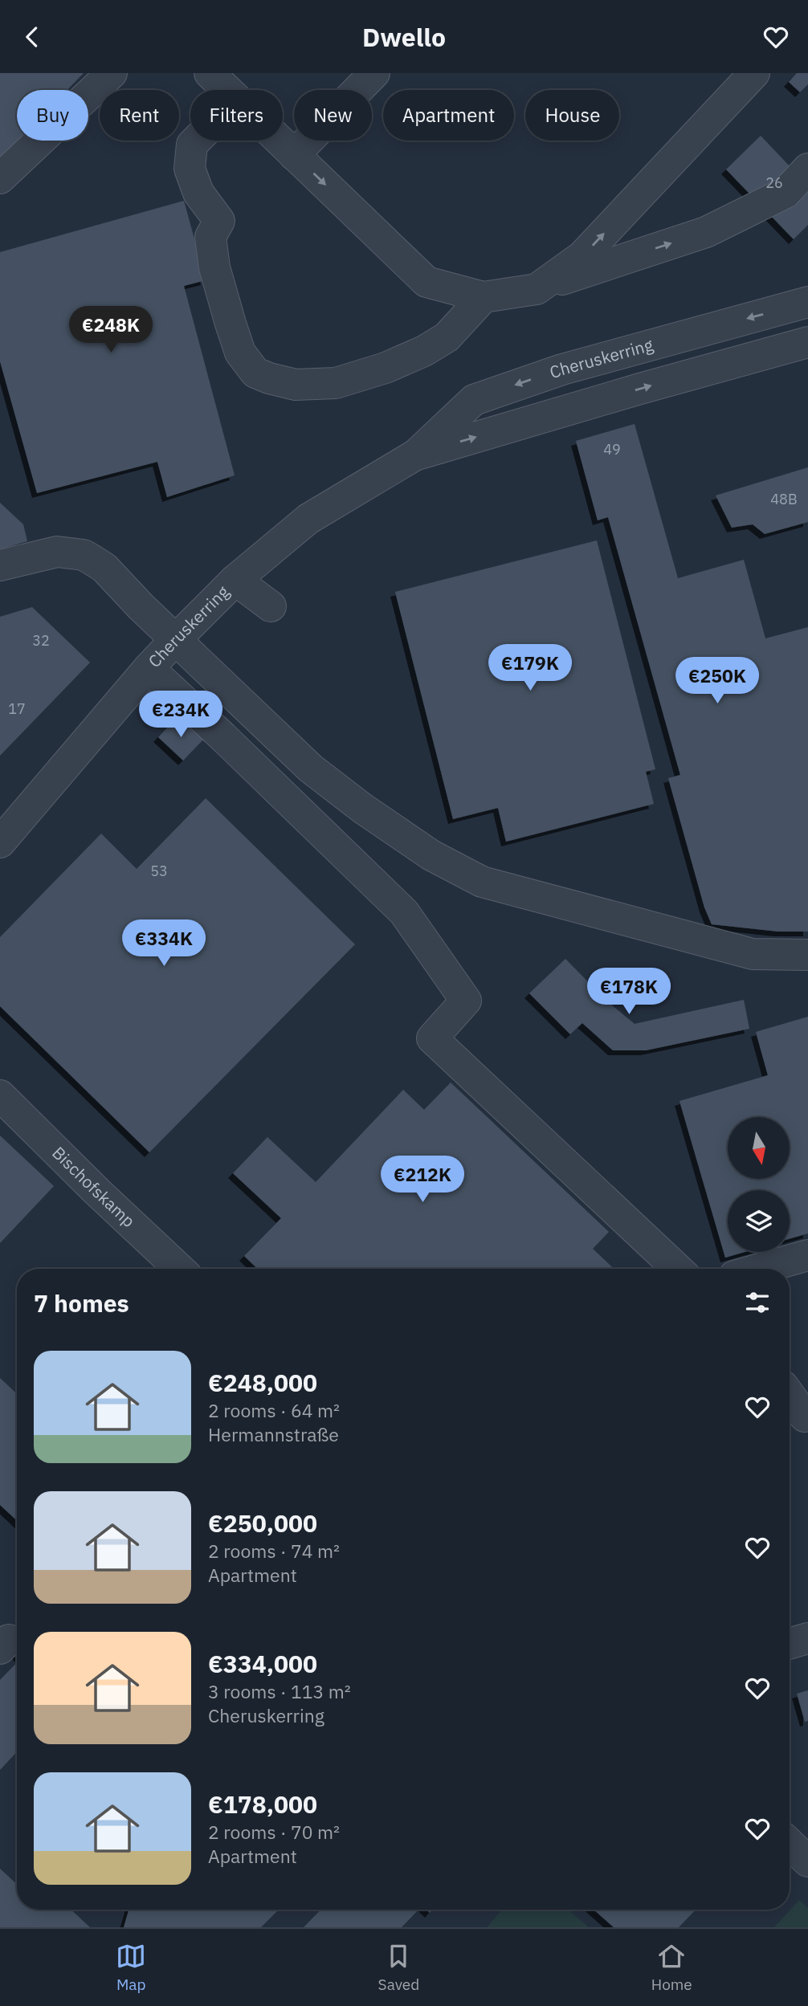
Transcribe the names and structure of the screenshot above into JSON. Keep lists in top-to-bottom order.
{
  "streets": {
    "street": ["Cheruskerring", "Bischofskamp"]
  },
  "house_numbers": [
    "26",
    "49",
    "48B",
    "32",
    "17",
    "53"
  ],
  "north": "bottom",
  "page": {
    "header": "Dwello",
    "chip": [
      "Buy",
      "Rent",
      "Filters",
      "New",
      "Apartment",
      "House"
    ],
    "price": [
      "€248K",
      "€179K",
      "€250K",
      "€234K",
      "€334K",
      "€178K",
      "€212K"
    ],
    "heading": "7 homes",
    "list": [
      {
        "name": "€248,000",
        "note": "2 rooms · 64 m² · Hermannstraße"
      },
      {
        "name": "€250,000",
        "note": "2 rooms · 74 m² · Apartment"
      },
      {
        "name": "€334,000",
        "note": "3 rooms · 113 m² · Cheruskerring"
      },
      {
        "name": "€178,000",
        "note": "2 rooms · 70 m² · Apartment"
      }
    ],
    "tabs": ["Map", "Saved", "Home"]
  }
}
